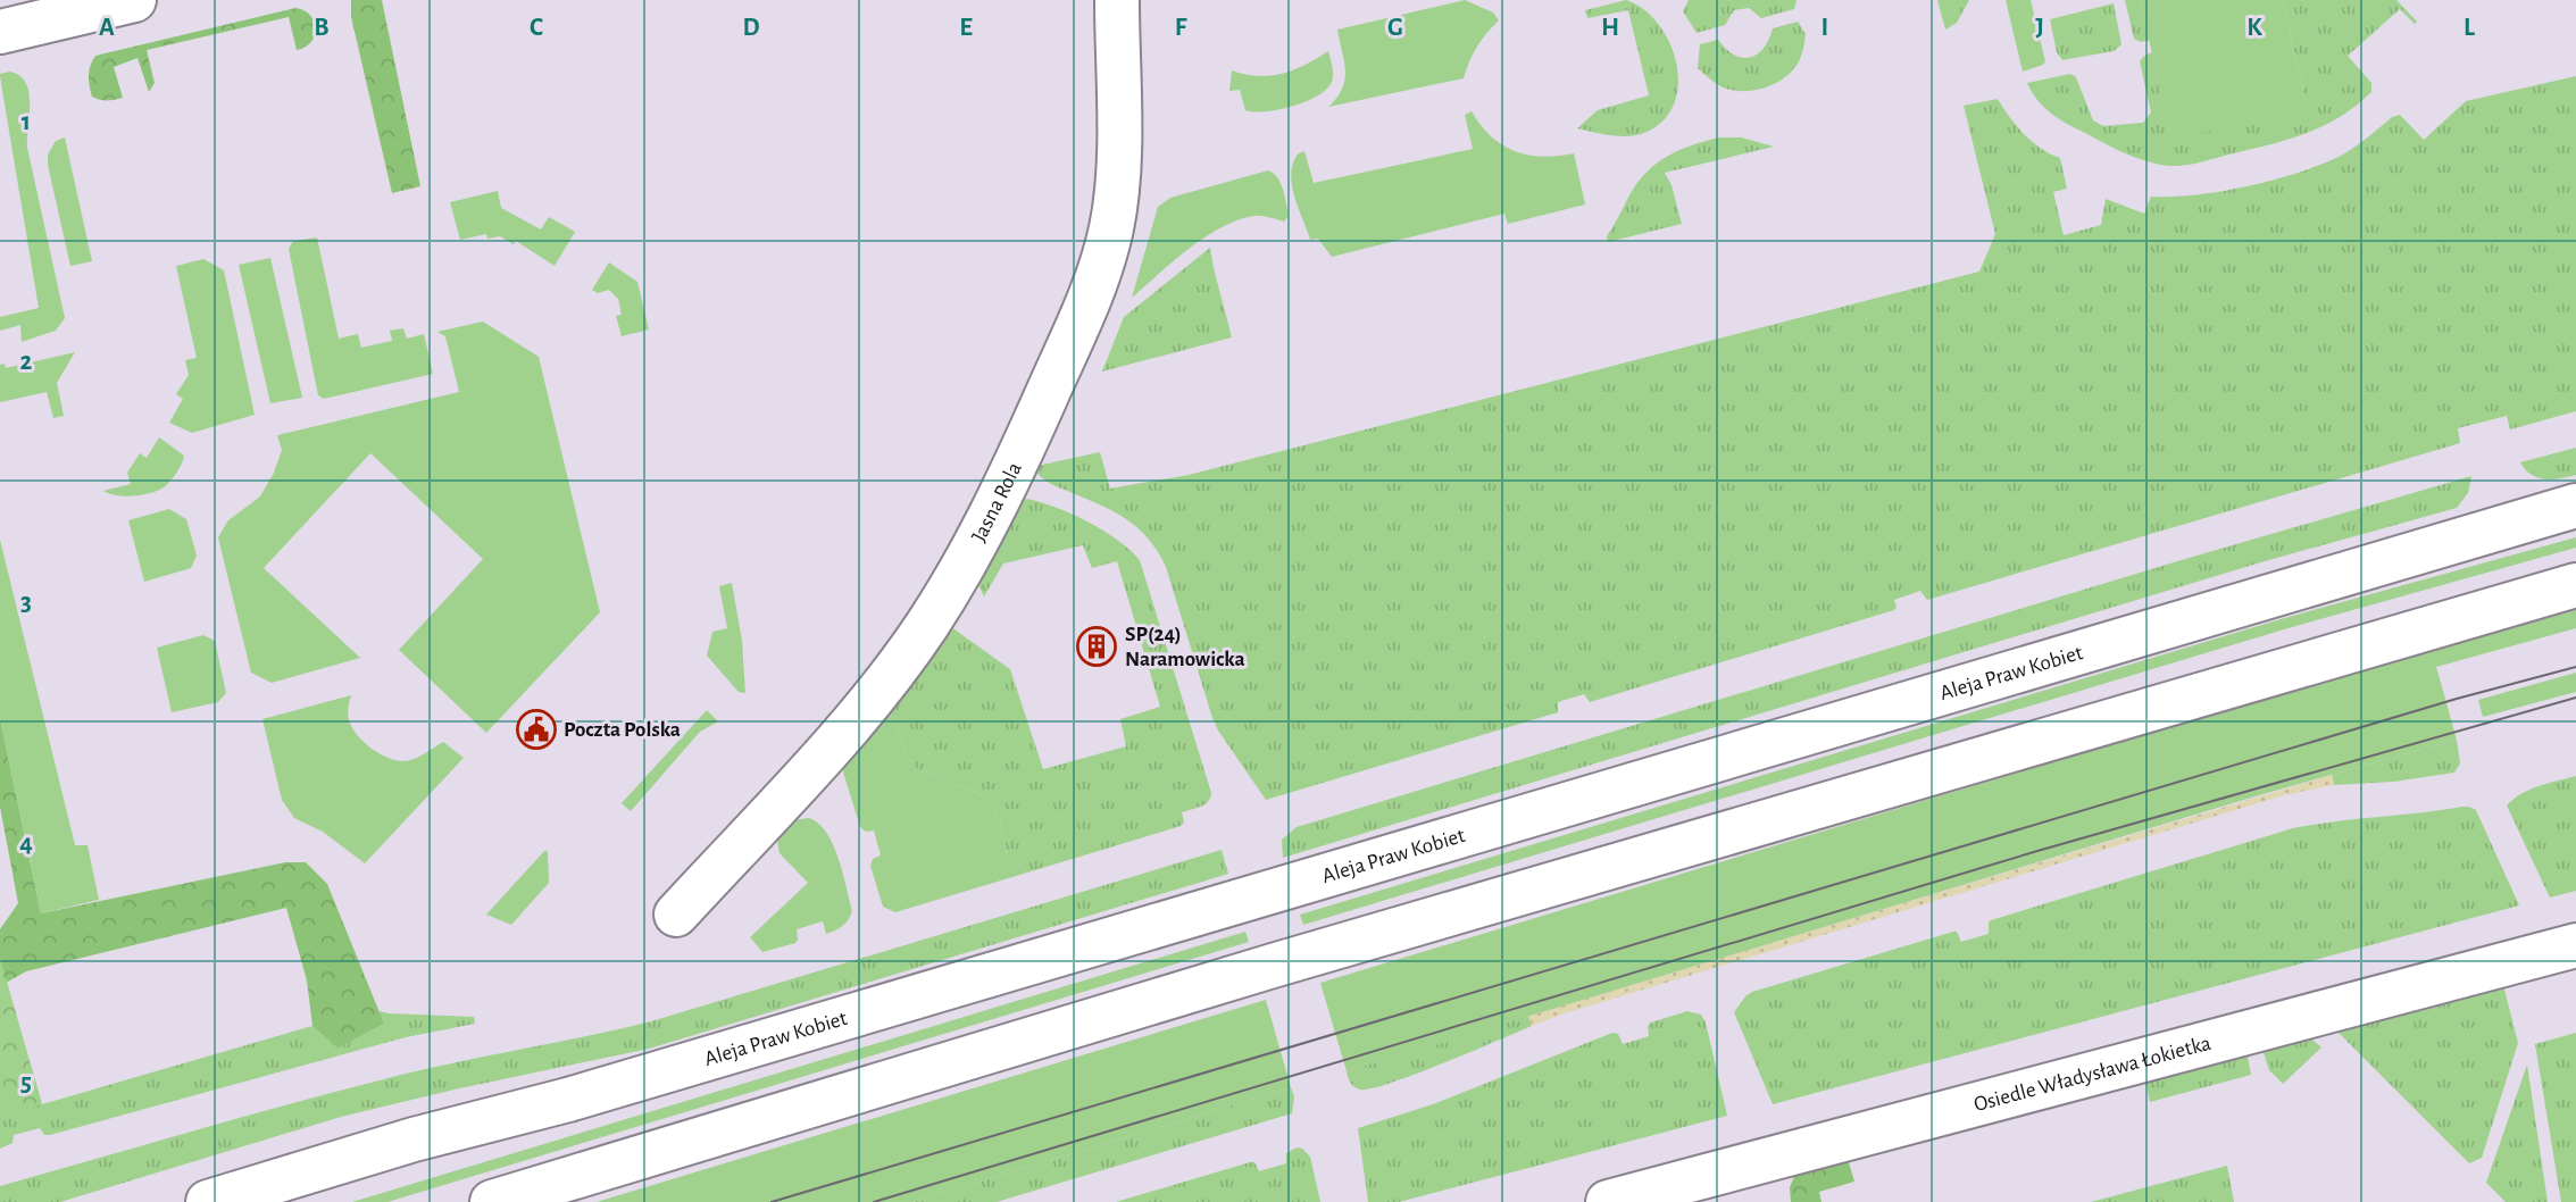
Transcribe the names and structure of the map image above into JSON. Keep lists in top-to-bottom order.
{
  "streets": {
    "street": ["Jasna Rola", "Aleja Praw Kobiet", "Osiedle Władysława Łokietka"]
  },
  "places": {
    "building": ["SP(24) Naramowicka"],
    "public building": ["Poczta Polska"]
  },
  "grid": {
    "columns": [
      "A",
      "B",
      "C",
      "D",
      "E",
      "F",
      "G",
      "H",
      "I",
      "J",
      "K",
      "L"
    ],
    "rows": [
      "1",
      "2",
      "3",
      "4",
      "5"
    ]
  }
}
